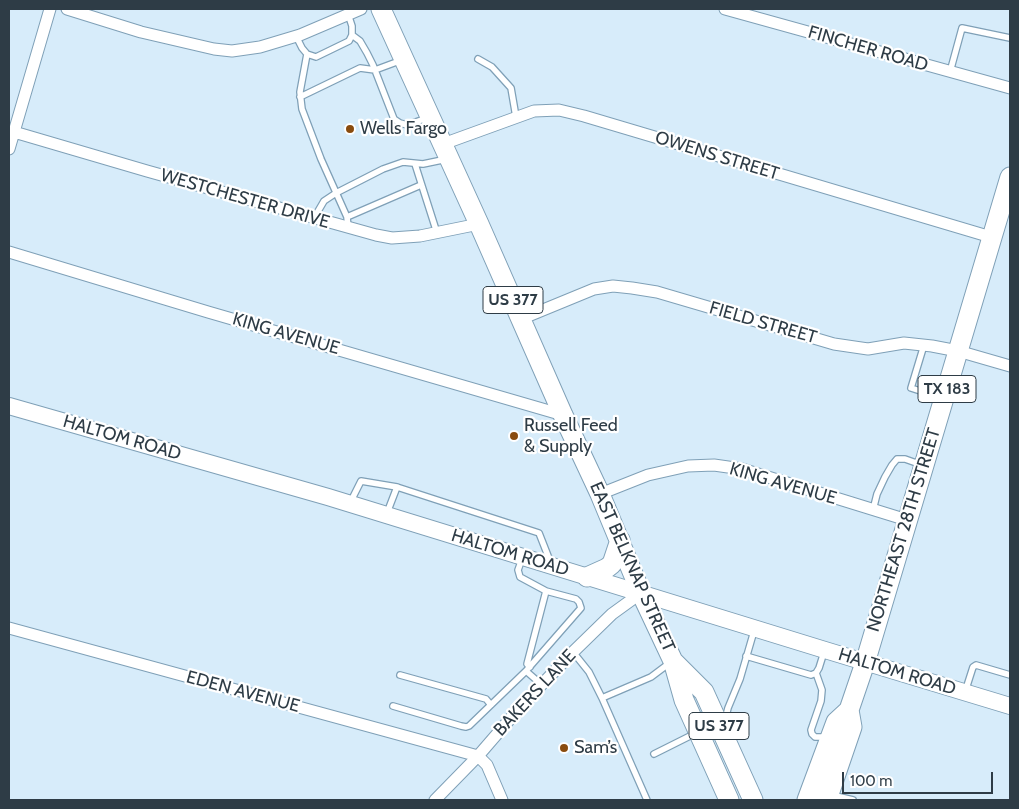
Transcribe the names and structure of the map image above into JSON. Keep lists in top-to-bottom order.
{
  "streets": {
    "main road": [
      "US 377",
      "TX 183",
      "HALTOM ROAD",
      "NORTHEAST 28TH STREET",
      "EAST BELKNAP STREET"
    ],
    "street": [
      "FINCHER ROAD",
      "OWENS STREET",
      "WESTCHESTER DRIVE",
      "FIELD STREET",
      "KING AVENUE",
      "EDEN AVENUE",
      "BAKERS LANE"
    ]
  },
  "crossings": [
    ["OWENS STREET", "NORTHEAST 28TH STREET"],
    ["OWENS STREET", "EAST BELKNAP STREET"],
    ["WESTCHESTER DRIVE", "EAST BELKNAP STREET"],
    ["US 377", "EAST BELKNAP STREET"],
    ["FIELD STREET", "NORTHEAST 28TH STREET"],
    ["FIELD STREET", "EAST BELKNAP STREET"],
    ["KING AVENUE", "NORTHEAST 28TH STREET"],
    ["KING AVENUE", "EAST BELKNAP STREET"],
    ["HALTOM ROAD", "NORTHEAST 28TH STREET"],
    ["HALTOM ROAD", "EAST BELKNAP STREET"],
    ["HALTOM ROAD", "BAKERS LANE"],
    ["EAST BELKNAP STREET", "BAKERS LANE"],
    ["EDEN AVENUE", "BAKERS LANE"]
  ],
  "places": ["Wells Fargo", "Russell Feed & Supply", "Sam’s"],
  "scale_bar": "100 m"
}
